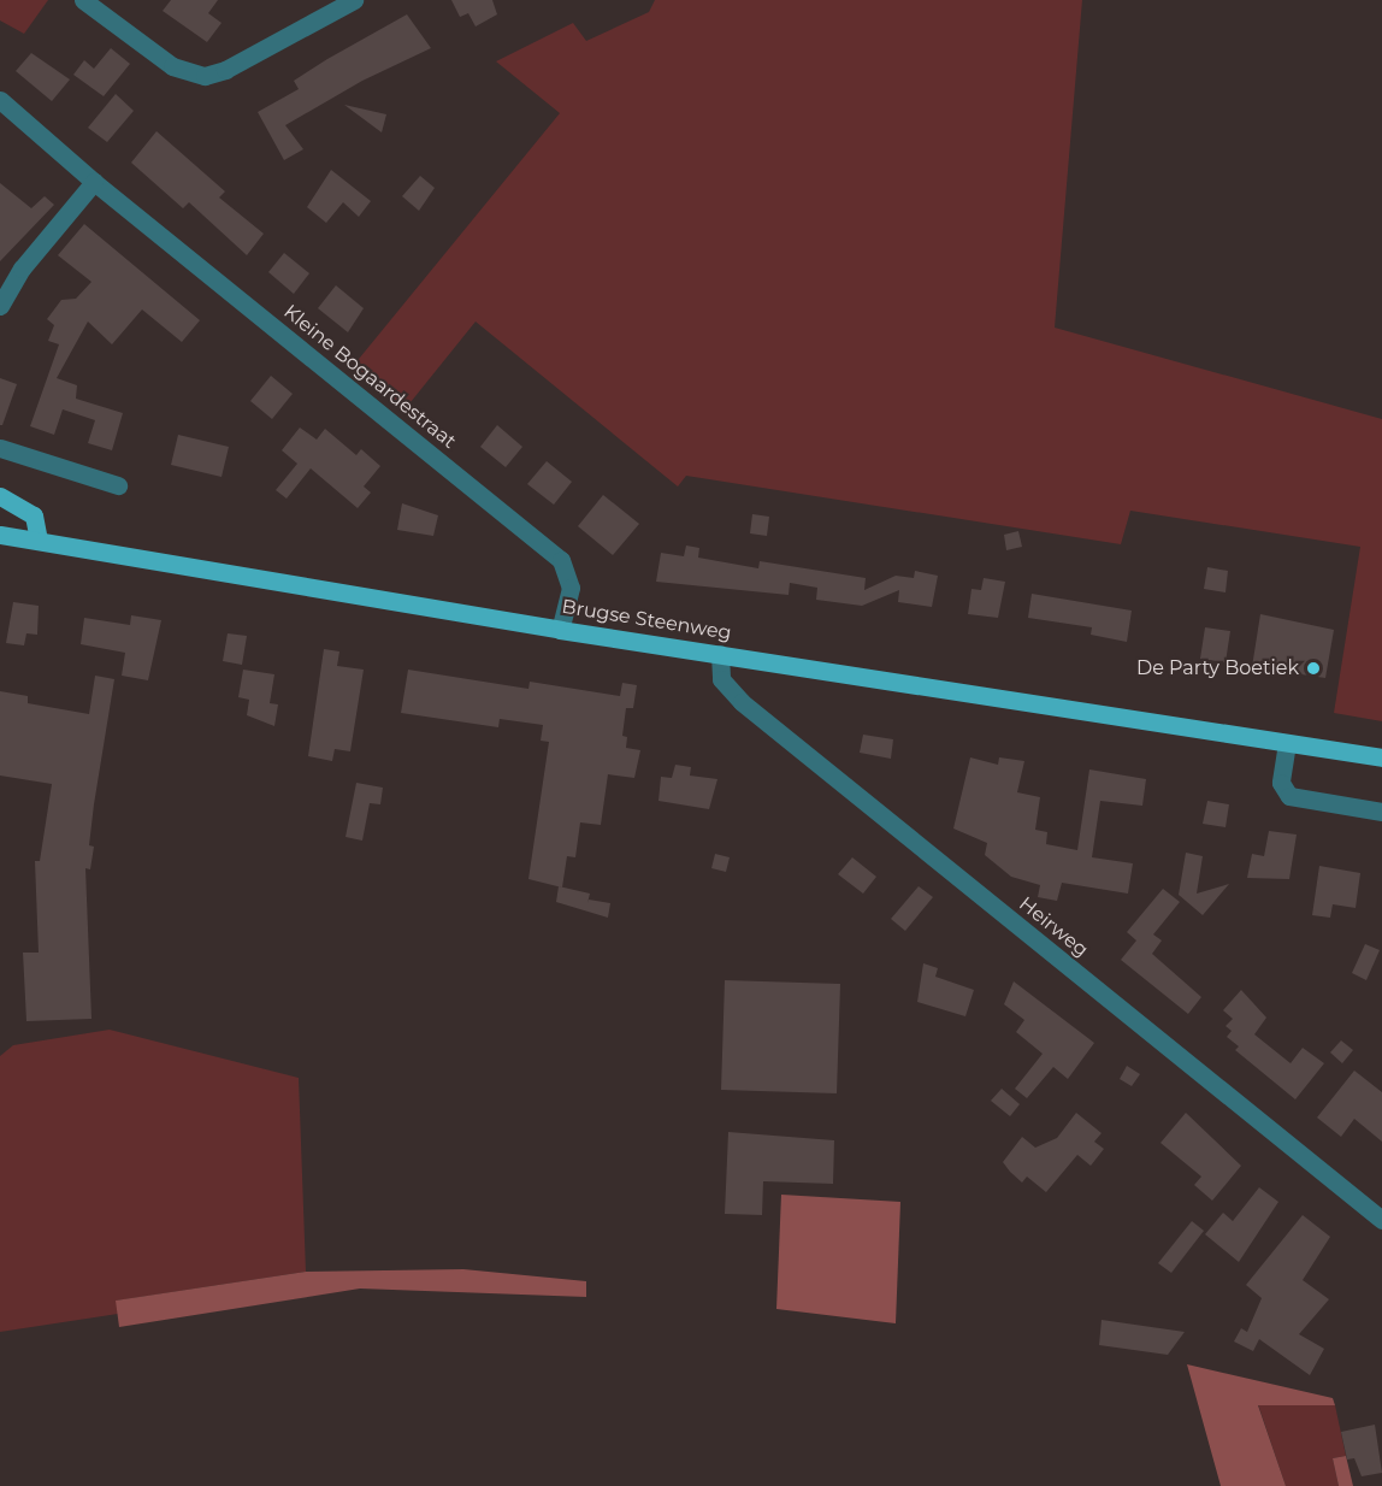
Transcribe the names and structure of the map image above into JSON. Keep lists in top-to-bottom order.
{
  "streets": {
    "main road": ["Brugse Steenweg"],
    "street": ["Kleine Bogaardestraat", "Heirweg"]
  },
  "crossings": [
    ["Kleine Bogaardestraat", "Brugse Steenweg"],
    ["Brugse Steenweg", "Heirweg"]
  ],
  "places": ["De Party Boetiek"]
}
